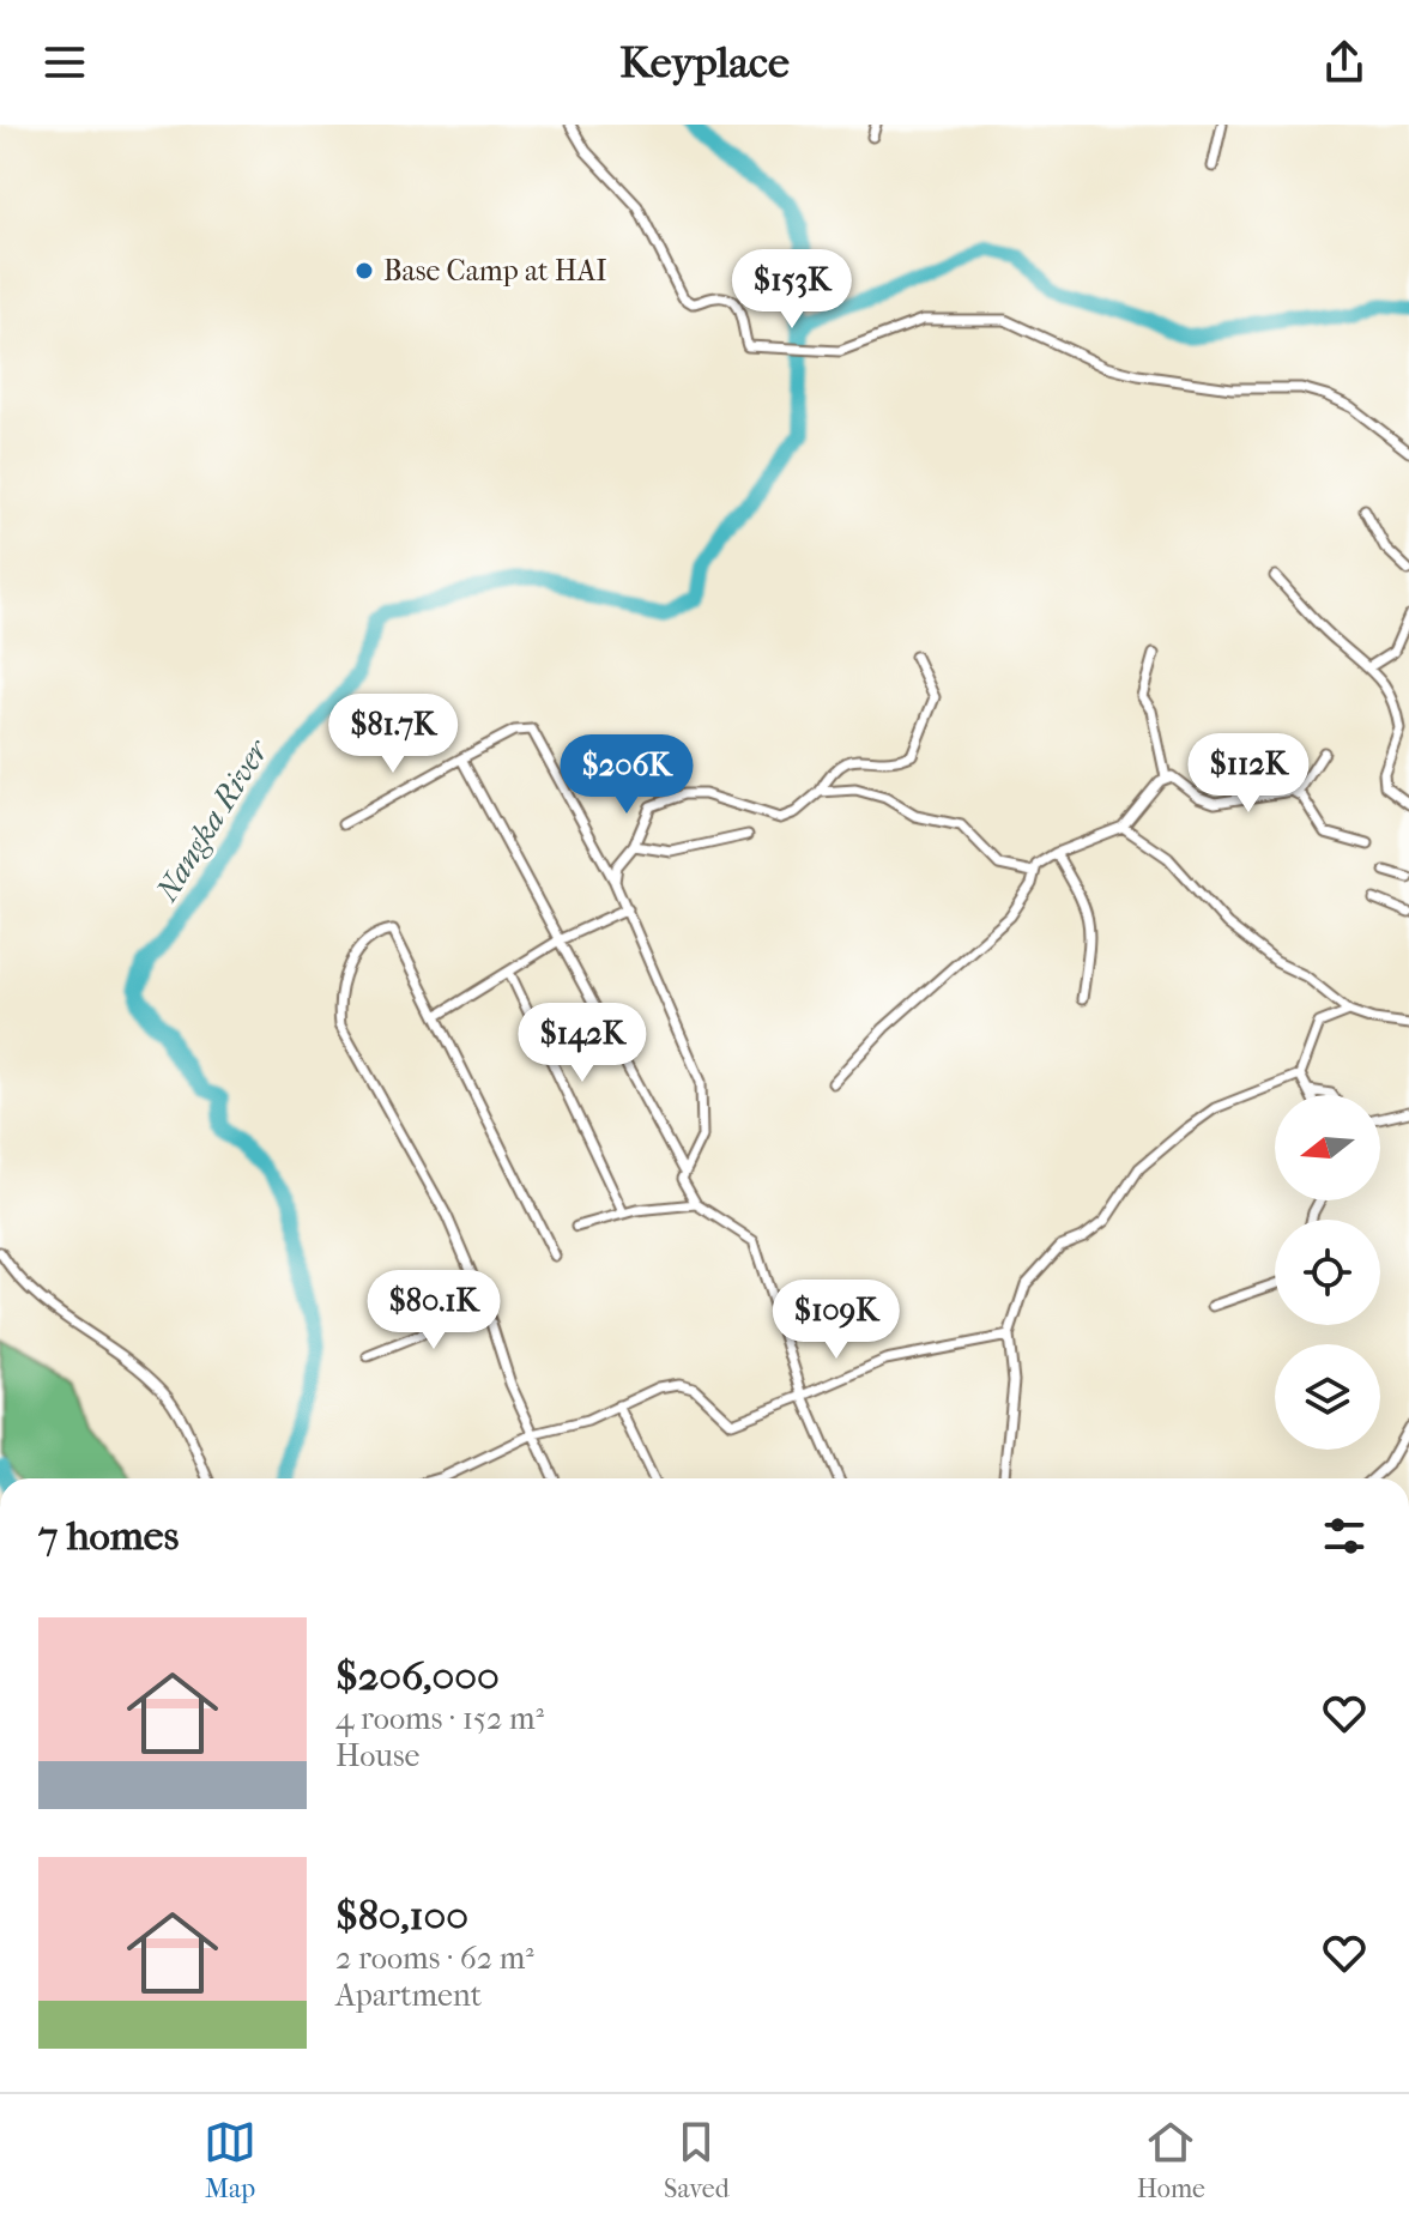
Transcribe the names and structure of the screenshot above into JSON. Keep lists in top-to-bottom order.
{
  "water": ["Nangka River"],
  "places": ["Base Camp at HAI"],
  "north": "left",
  "page": {
    "header": "Keyplace",
    "price": [
      "$153K",
      "$81.7K",
      "$112K",
      "$206K",
      "$142K",
      "$80.1K",
      "$109K"
    ],
    "heading": "7 homes",
    "list": [
      {
        "name": "$206,000",
        "note": "4 rooms · 152 m² · House"
      },
      {
        "name": "$80,100",
        "note": "2 rooms · 62 m² · Apartment"
      }
    ],
    "tabs": ["Map", "Saved", "Home"]
  }
}
